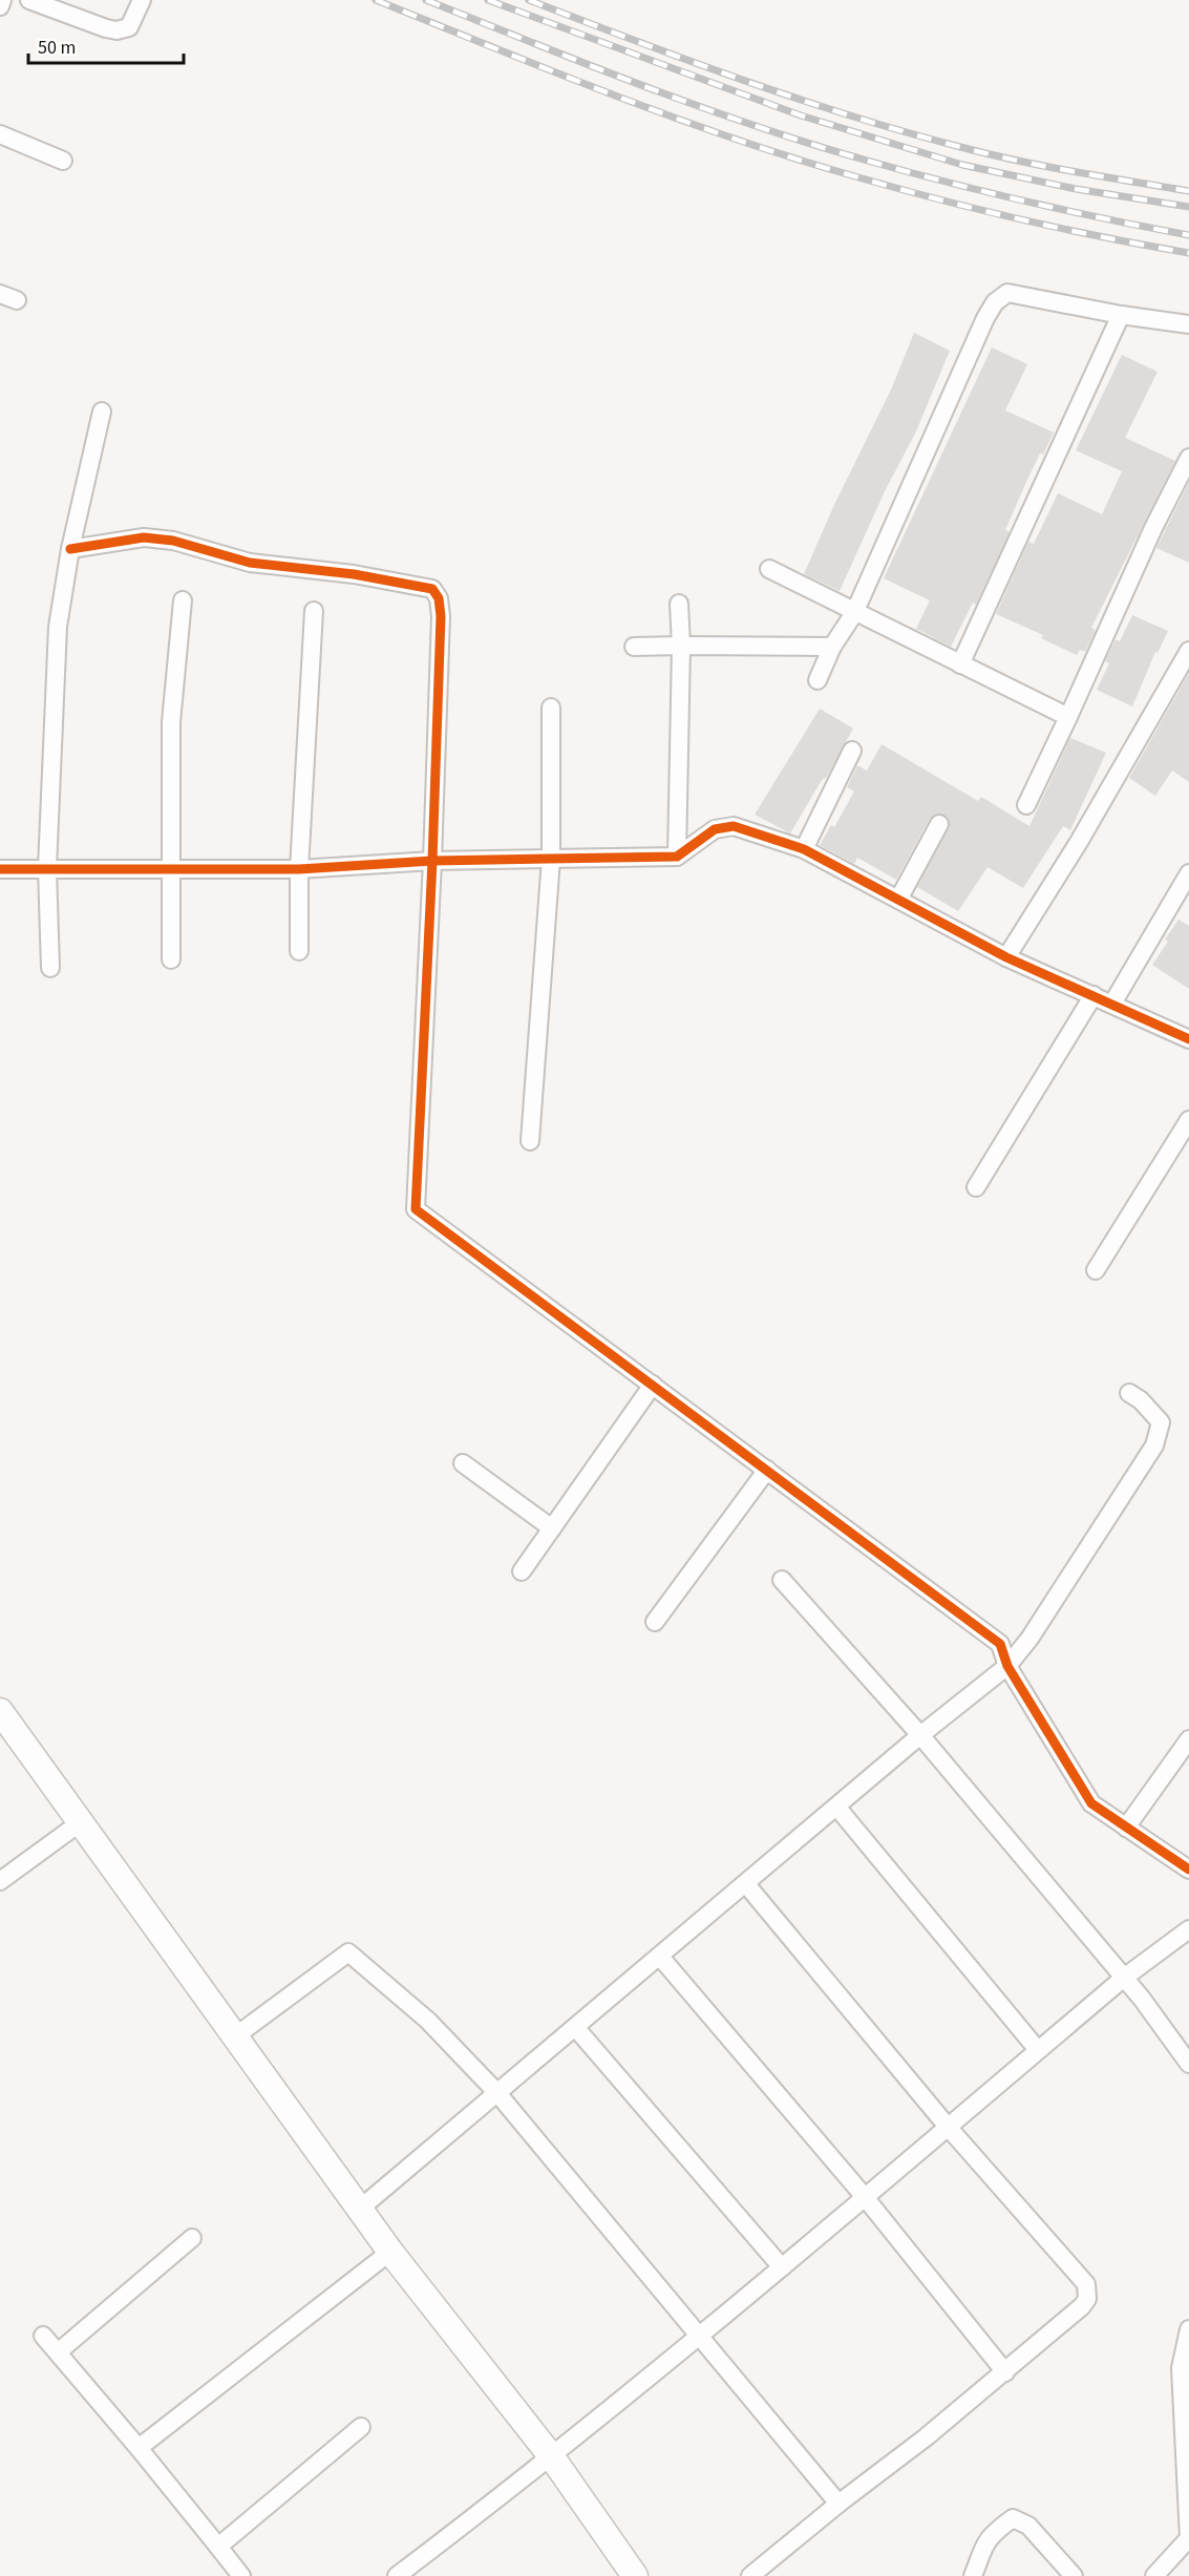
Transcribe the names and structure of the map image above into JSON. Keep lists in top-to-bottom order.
{
  "scale_bar": "50 m"
}
